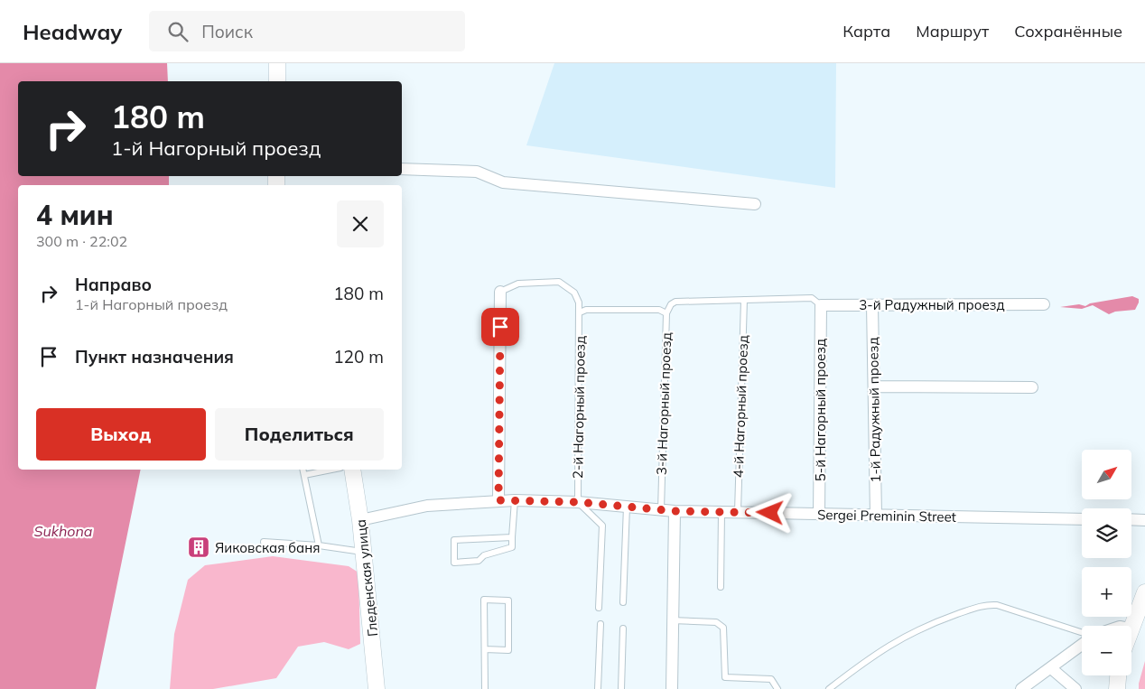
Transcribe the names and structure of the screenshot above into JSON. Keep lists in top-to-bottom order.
{
  "streets": {
    "main road": ["Гледенская улица"],
    "street": [
      "3-й Радужный проезд",
      "5-й Нагорный проезд",
      "1-й Радужный проезд",
      "Sergei Preminin Street"
    ],
    "lane": ["3-й Нагорный проезд", "4-й Нагорный проезд", "2-й Нагорный проезд"]
  },
  "crossings": [
    ["3-й Радужный проезд", "5-й Нагорный проезд"],
    ["3-й Радужный проезд", "1-й Радужный проезд"],
    ["3-й Нагорный проезд", "4-й Нагорный проезд"],
    ["3-й Нагорный проезд", "Sergei Preminin Street"],
    ["4-й Нагорный проезд", "Sergei Preminin Street"],
    ["2-й Нагорный проезд", "Sergei Preminin Street"],
    ["5-й Нагорный проезд", "Sergei Preminin Street"],
    ["1-й Радужный проезд", "Sergei Preminin Street"],
    ["Sergei Preminin Street", "Гледенская улица"]
  ],
  "water": ["Sukhona"],
  "places": {
    "building": ["Яиковская баня"]
  },
  "north": "top right",
  "page": {
    "header": "Headway",
    "search": "Поиск",
    "nav": ["Карта", "Маршрут", "Сохранённые"],
    "turn": ["180 m", "1-й Нагорный проезд"],
    "heading": ["4 мин", "300 m · 22:02"],
    "list": [
      {
        "name": "Направо",
        "note": "1-й Нагорный проезд",
        "value": "180 m"
      },
      {
        "name": "Пункт назначения",
        "value": "120 m"
      }
    ],
    "buttons": ["Выход", "Поделиться"],
    "map_buttons": ["+", "−"]
  }
}
